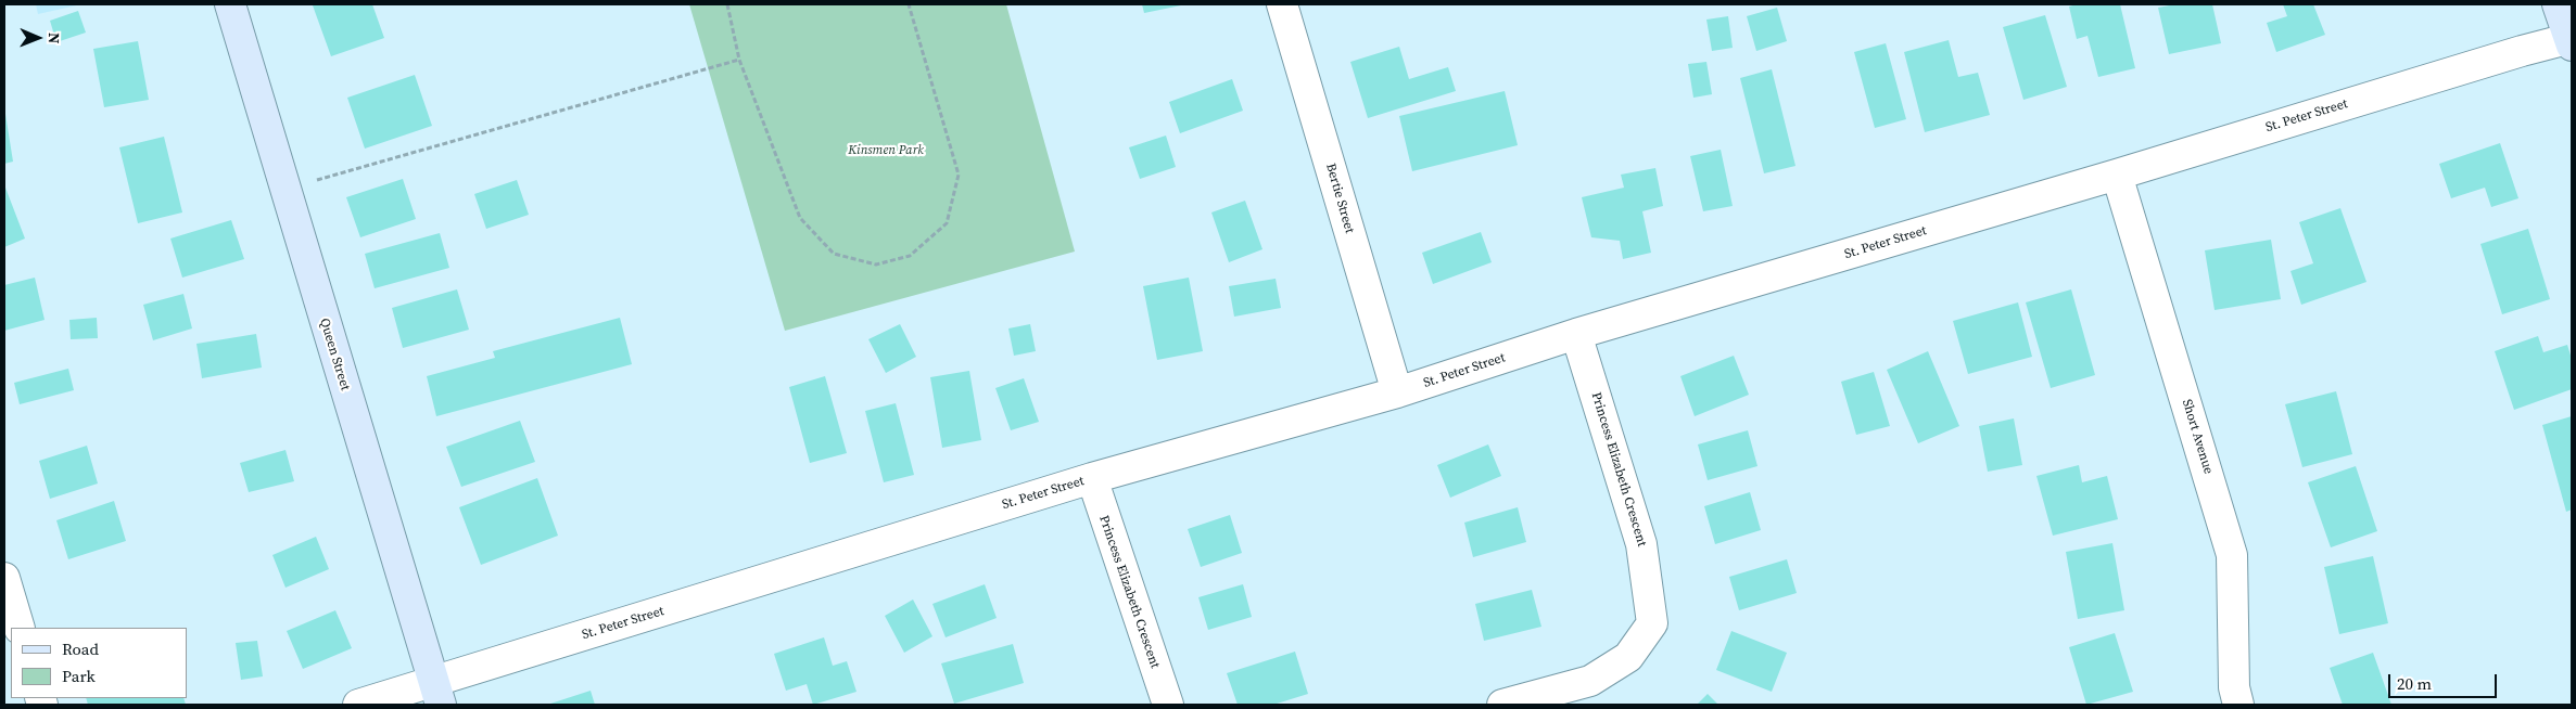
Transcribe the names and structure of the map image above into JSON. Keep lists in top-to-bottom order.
{
  "streets": {
    "main road": ["Queen Street"],
    "street": [
      "St. Peter Street",
      "Bertie Street",
      "Short Avenue",
      "Princess Elizabeth Crescent"
    ]
  },
  "crossings": [
    ["St. Peter Street", "Bertie Street"],
    ["St. Peter Street", "Queen Street"],
    ["St. Peter Street", "Short Avenue"],
    ["St. Peter Street", "Princess Elizabeth Crescent"]
  ],
  "parks": ["Kinsmen Park"],
  "legend": ["Road", "Park"],
  "scale_bar": "20 m",
  "north": "right"
}
